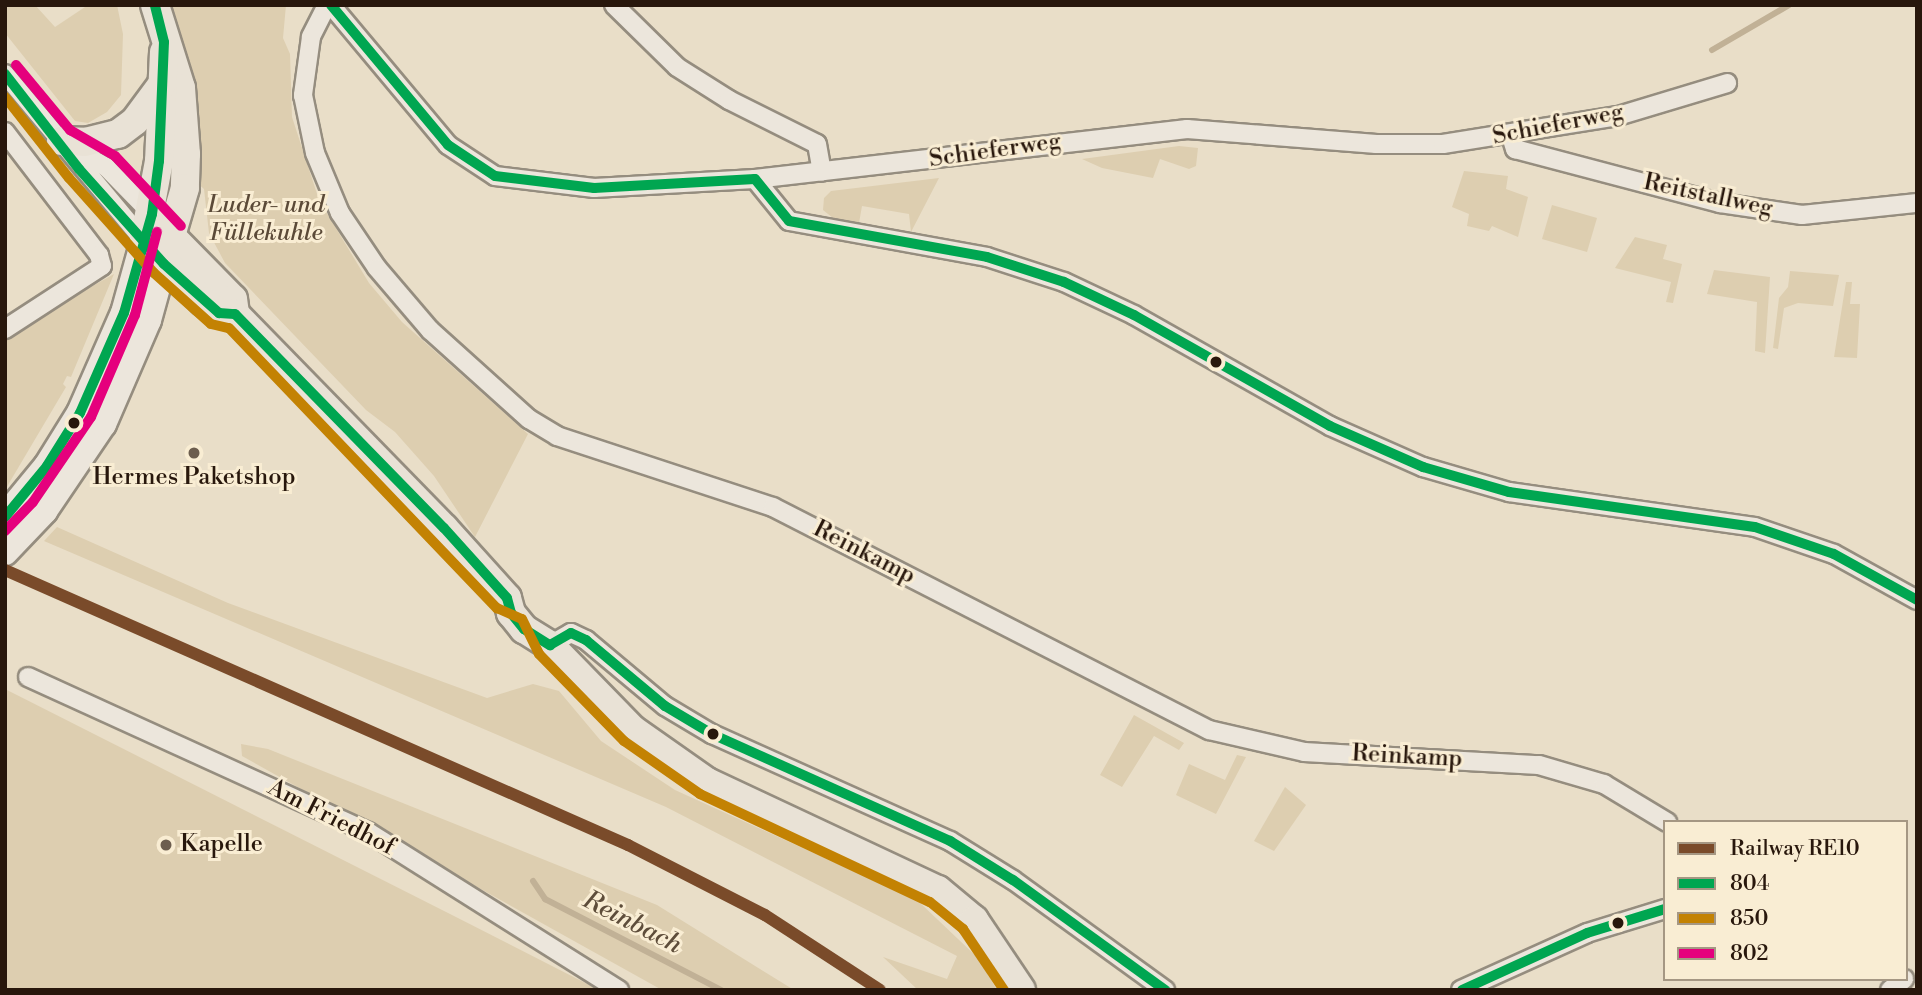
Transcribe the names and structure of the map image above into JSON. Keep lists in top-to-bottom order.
{
  "streets": {
    "street": [
      "Schieferweg",
      "Reitstallweg",
      "Reinkamp",
      "Am Friedhof"
    ]
  },
  "crossings": [
    ["Schieferweg", "Reitstallweg"],
    ["Schieferweg", "Reinkamp"]
  ],
  "water": ["Reinbach"],
  "parks": ["Luder- und Füllekuhle"],
  "places": ["Hermes Paketshop", "Kapelle"],
  "lines": [
    "transit line 804",
    "transit line 802",
    "transit line 850",
    "rail line RE10"
  ],
  "legend": [
    "Railway RE10",
    "804",
    "850",
    "802"
  ]
}
